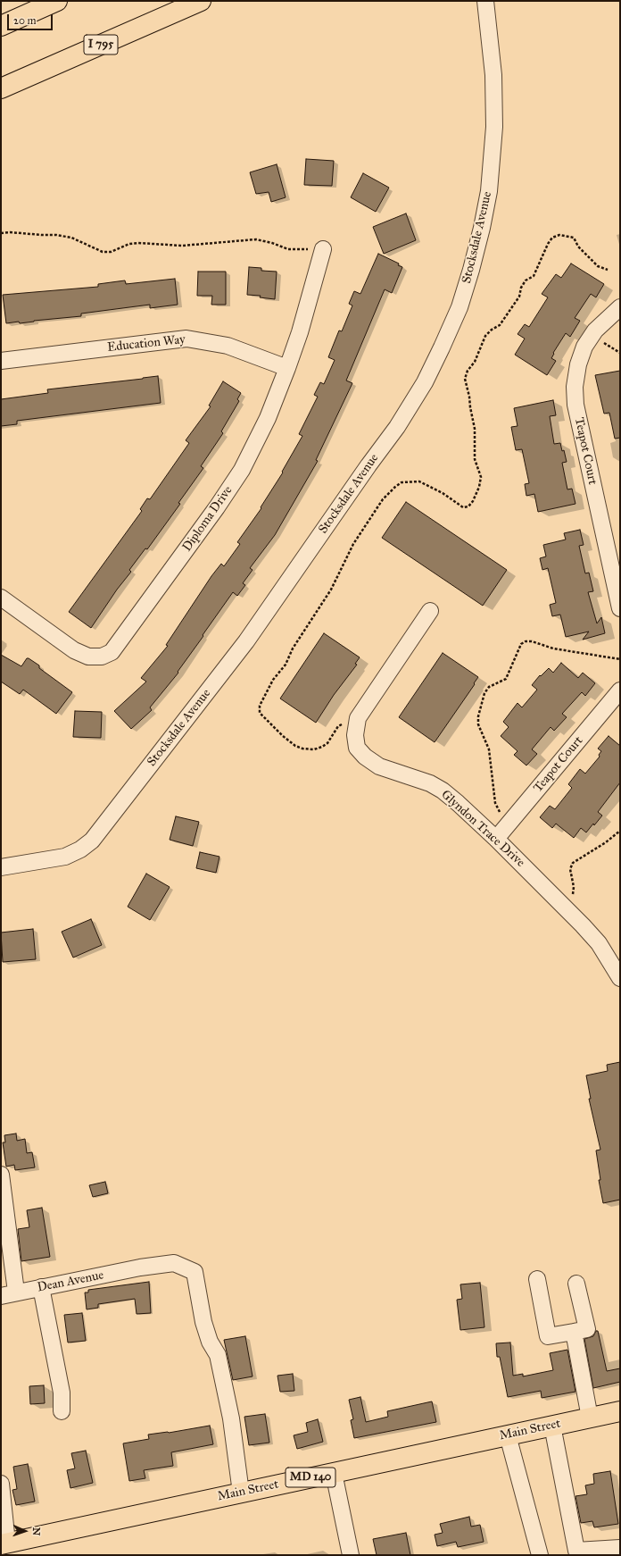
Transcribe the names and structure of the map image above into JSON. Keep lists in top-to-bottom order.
{
  "streets": {
    "main road": ["I 795", "Main Street", "MD 140"],
    "street": [
      "Stocksdale Avenue",
      "Education Way",
      "Teapot Court",
      "Diploma Drive",
      "Glyndon Trace Drive",
      "Dean Avenue"
    ]
  },
  "crossings": [
    ["Education Way", "Diploma Drive"],
    ["Teapot Court", "Glyndon Trace Drive"],
    ["Dean Avenue", "Main Street"]
  ],
  "scale_bar": "20 m",
  "north": "right"
}
